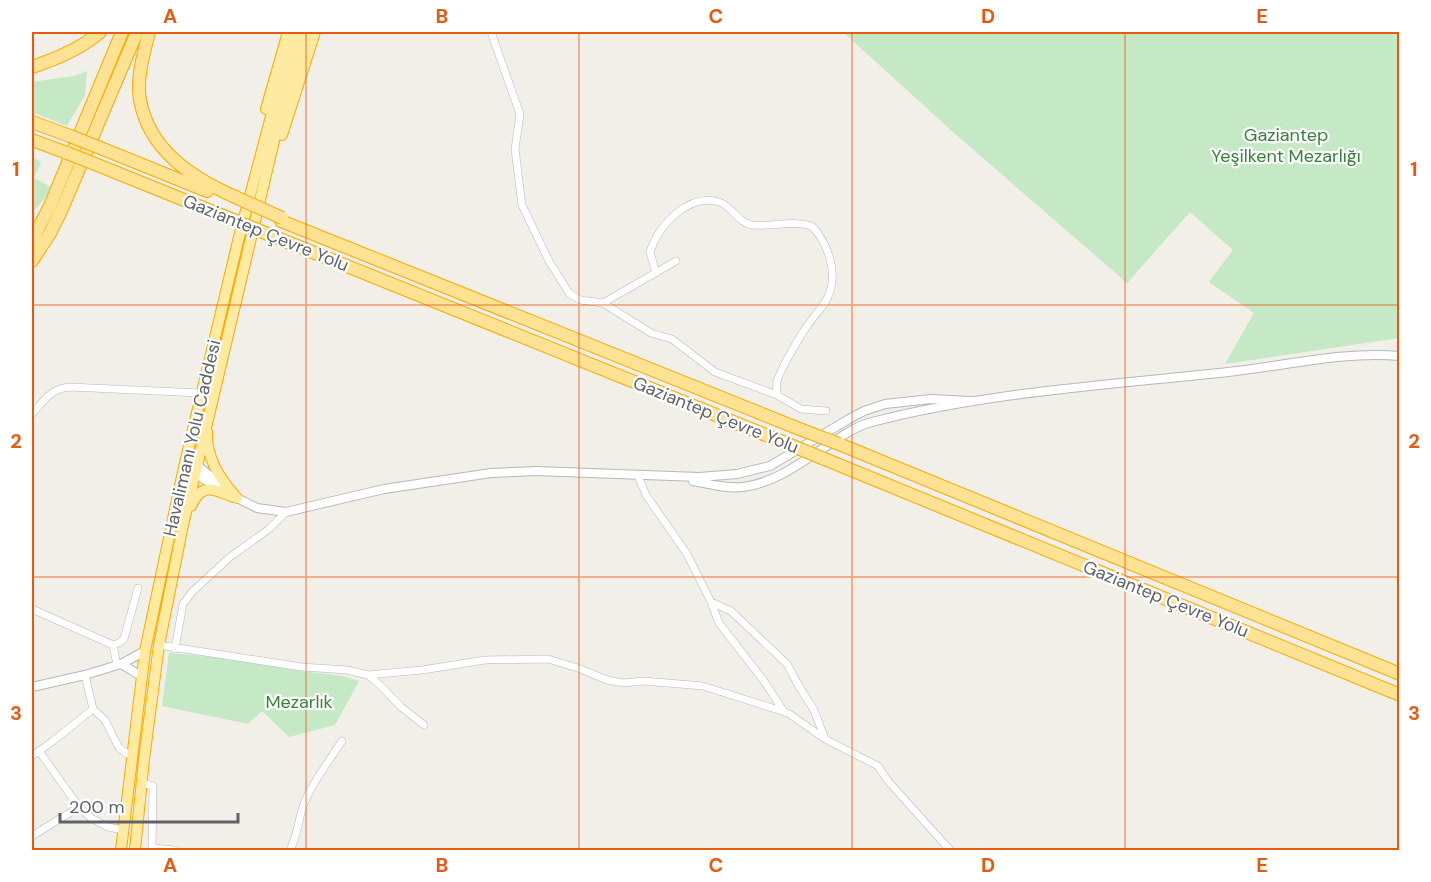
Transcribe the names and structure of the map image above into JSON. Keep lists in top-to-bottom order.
{
  "streets": {
    "highway": ["Gaziantep Çevre Yolu", "Havalimanı Yolu Caddesi"]
  },
  "parks": ["Gaziantep Yeşilkent Mezarlığı", "Mezarlık"],
  "scale_bar": "200 m",
  "grid": {
    "columns": [
      "A",
      "B",
      "C",
      "D",
      "E"
    ],
    "rows": ["1", "2", "3"]
  }
}
